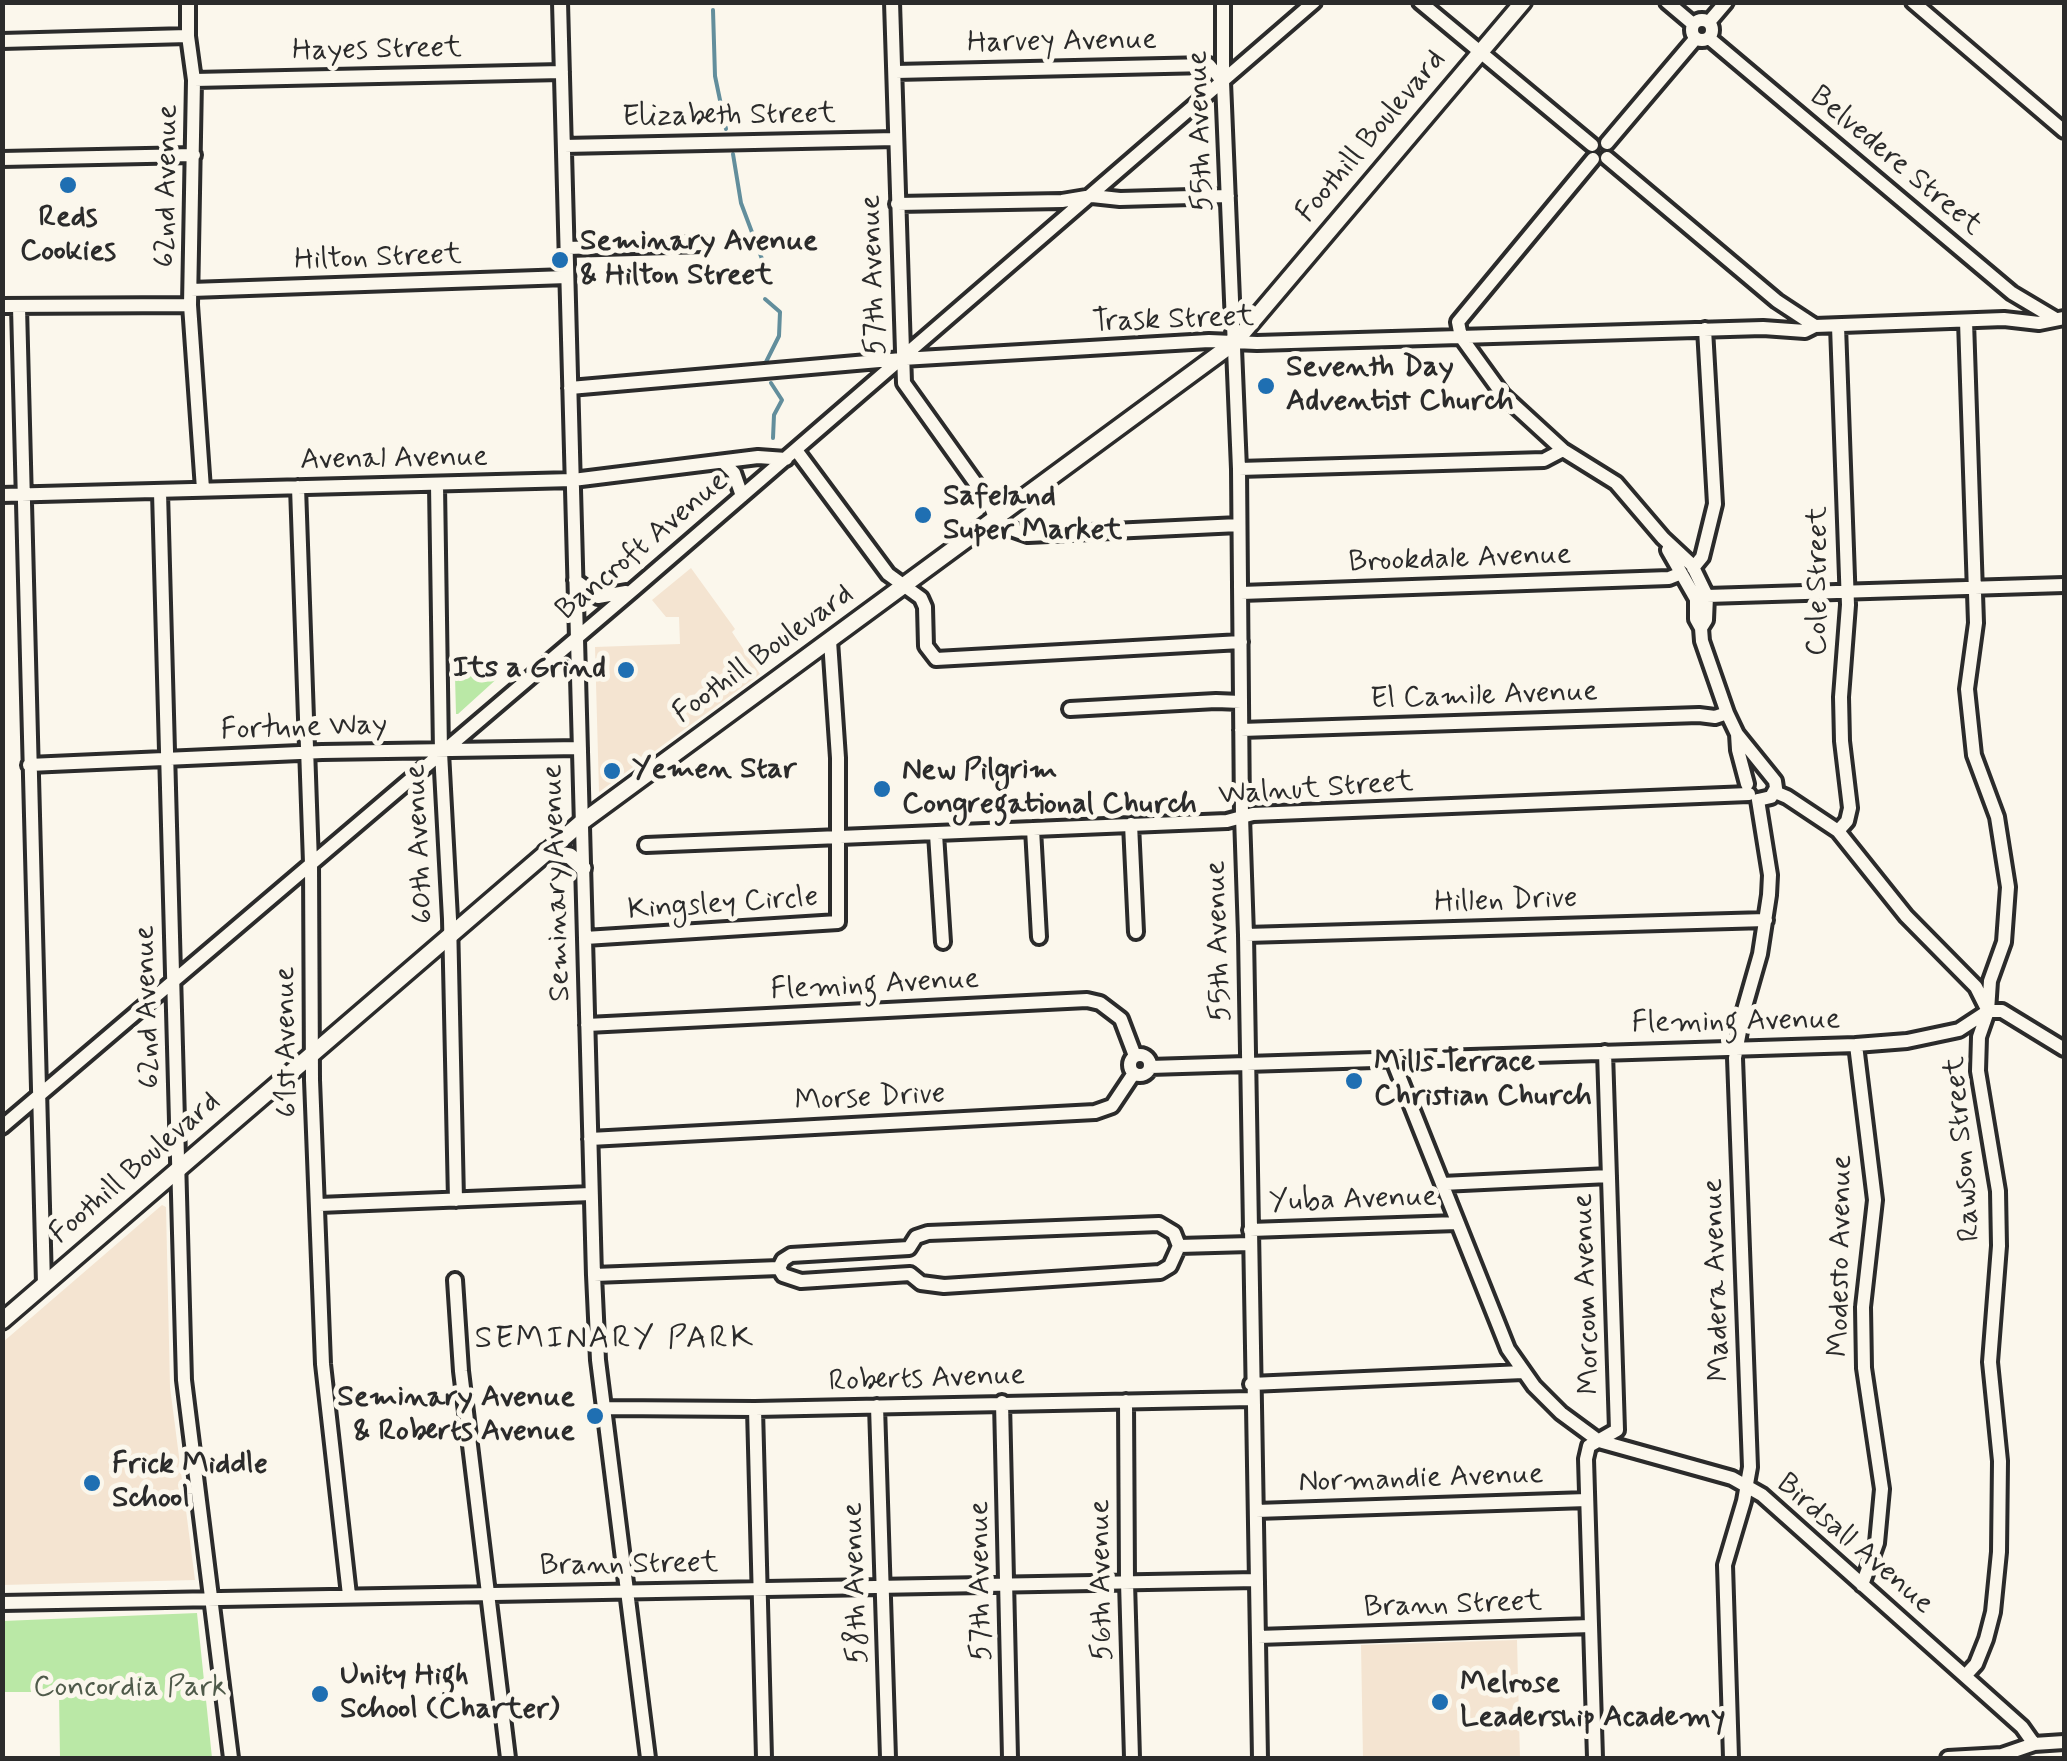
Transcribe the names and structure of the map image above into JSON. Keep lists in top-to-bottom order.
{
  "streets": {
    "main road": ["Foothill Boulevard"],
    "street": [
      "Harvey Avenue",
      "Hayes Street",
      "Elizabeth Street",
      "55th Avenue",
      "Belvedere Street",
      "62nd Avenue",
      "Hilton Street",
      "57th Avenue",
      "Trask Street",
      "Avenal Avenue",
      "Bancroft Avenue",
      "Brookdale Avenue",
      "Cole Street",
      "El Camile Avenue",
      "Fortune Way",
      "Walnut Street",
      "60th Avenue",
      "Seminary Avenue",
      "Hillen Drive",
      "Kingsley Circle",
      "Fleming Avenue",
      "61st Avenue",
      "Morse Drive",
      "Rawson Street",
      "Yuba Avenue",
      "Modesto Avenue",
      "Madera Avenue",
      "Morcom Avenue",
      "Roberts Avenue",
      "Normandie Avenue",
      "Birdsall Avenue",
      "Brann Street",
      "56th Avenue",
      "58th Avenue"
    ]
  },
  "crossings": [
    ["Harvey Avenue", "55th Avenue"],
    ["Harvey Avenue", "57th Avenue"],
    ["Harvey Avenue", "Bancroft Avenue"],
    ["Hayes Street", "62nd Avenue"],
    ["Hayes Street", "Seminary Avenue"],
    ["Elizabeth Street", "57th Avenue"],
    ["Elizabeth Street", "Seminary Avenue"],
    ["55th Avenue", "Foothill Boulevard"],
    ["55th Avenue", "Trask Street"],
    ["55th Avenue", "Bancroft Avenue"],
    ["55th Avenue", "Brookdale Avenue"],
    ["55th Avenue", "El Camile Avenue"],
    ["55th Avenue", "Walnut Street"],
    ["55th Avenue", "Hillen Drive"],
    ["55th Avenue", "Fleming Avenue"],
    ["55th Avenue", "Yuba Avenue"],
    ["55th Avenue", "Roberts Avenue"],
    ["55th Avenue", "Normandie Avenue"],
    ["55th Avenue", "Brann Street"],
    ["Foothill Boulevard", "62nd Avenue"],
    ["Foothill Boulevard", "57th Avenue"],
    ["Foothill Boulevard", "Trask Street"],
    ["Foothill Boulevard", "60th Avenue"],
    ["Foothill Boulevard", "Seminary Avenue"],
    ["Foothill Boulevard", "61st Avenue"],
    ["Belvedere Street", "Trask Street"],
    ["62nd Avenue", "Hilton Street"],
    ["62nd Avenue", "Avenal Avenue"],
    ["62nd Avenue", "Bancroft Avenue"],
    ["62nd Avenue", "Fortune Way"],
    ["62nd Avenue", "Brann Street"],
    ["Hilton Street", "Seminary Avenue"],
    ["57th Avenue", "Trask Street"],
    ["57th Avenue", "Bancroft Avenue"],
    ["57th Avenue", "Roberts Avenue"],
    ["57th Avenue", "Brann Street"],
    ["Trask Street", "Bancroft Avenue"],
    ["Trask Street", "Cole Street"],
    ["Trask Street", "Seminary Avenue"],
    ["Trask Street", "Rawson Street"],
    ["Avenal Avenue", "Bancroft Avenue"],
    ["Avenal Avenue", "60th Avenue"],
    ["Avenal Avenue", "Seminary Avenue"],
    ["Avenal Avenue", "61st Avenue"],
    ["Bancroft Avenue", "Fortune Way"],
    ["Bancroft Avenue", "60th Avenue"],
    ["Bancroft Avenue", "Seminary Avenue"],
    ["Bancroft Avenue", "61st Avenue"],
    ["Fortune Way", "60th Avenue"],
    ["Fortune Way", "Seminary Avenue"],
    ["Fortune Way", "61st Avenue"],
    ["Walnut Street", "Kingsley Circle"],
    ["Walnut Street", "Madera Avenue"],
    ["Seminary Avenue", "Kingsley Circle"],
    ["Seminary Avenue", "Fleming Avenue"],
    ["Seminary Avenue", "Morse Drive"],
    ["Seminary Avenue", "Roberts Avenue"],
    ["Seminary Avenue", "Brann Street"],
    ["Hillen Drive", "Madera Avenue"],
    ["Fleming Avenue", "Morse Drive"],
    ["Fleming Avenue", "Rawson Street"],
    ["Fleming Avenue", "Modesto Avenue"],
    ["Fleming Avenue", "Madera Avenue"],
    ["Fleming Avenue", "Morcom Avenue"],
    ["Fleming Avenue", "Birdsall Avenue"],
    ["61st Avenue", "Brann Street"],
    ["Rawson Street", "Birdsall Avenue"],
    ["Yuba Avenue", "Morcom Avenue"],
    ["Yuba Avenue", "Birdsall Avenue"],
    ["Modesto Avenue", "Birdsall Avenue"],
    ["Madera Avenue", "Birdsall Avenue"],
    ["Morcom Avenue", "Normandie Avenue"],
    ["Morcom Avenue", "Birdsall Avenue"],
    ["Morcom Avenue", "Brann Street"],
    ["Roberts Avenue", "Birdsall Avenue"],
    ["Roberts Avenue", "56th Avenue"],
    ["Roberts Avenue", "58th Avenue"],
    ["Brann Street", "56th Avenue"],
    ["Brann Street", "58th Avenue"]
  ],
  "districts": ["SEMINARY PARK"],
  "parks": ["Concordia Park"],
  "places": [
    "Reds Cookies",
    "Seminary Avenue & Hilton Street",
    "Seventh Day Adventist Church",
    "Safeland Super Market",
    "Its a Grind",
    "Yemen Star",
    "New Pilgrim Congregational Church",
    "Mills Terrace Christian Church",
    "Seminary Avenue & Roberts Avenue",
    "Frick Middle School",
    "Unity High School (Charter)",
    "Melrose Leadership Academy"
  ]
}
